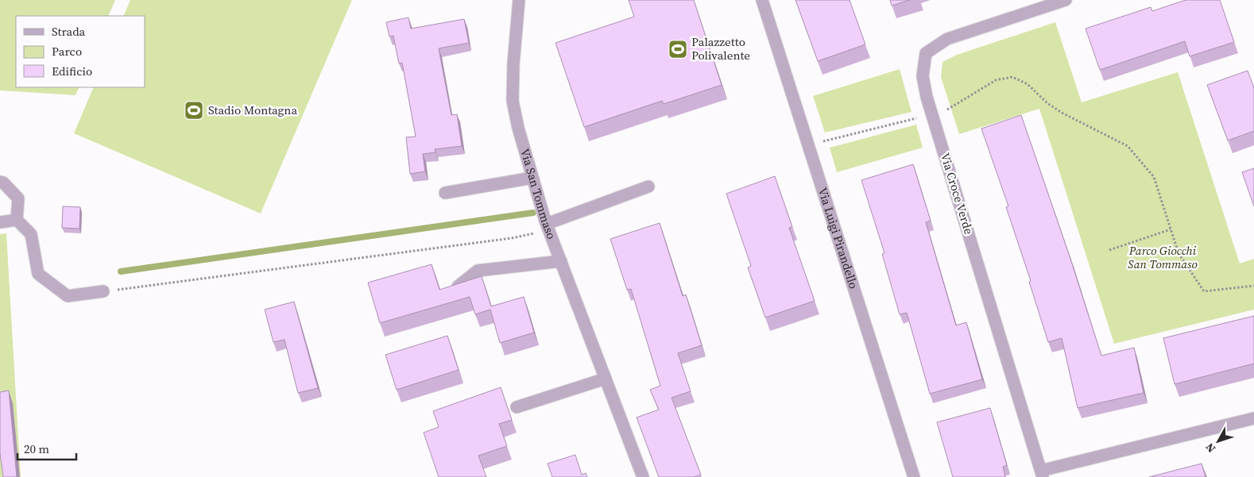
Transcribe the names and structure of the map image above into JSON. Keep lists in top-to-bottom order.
{
  "streets": {
    "street": ["Via San Tommaso", "Via Croce Verde", "Via Luigi Pirandello"]
  },
  "parks": ["Parco Giocchi San Tommaso"],
  "places": {
    "sports": ["Palazzetto Polivalente", "Stadio Montagna"]
  },
  "legend": ["Strada", "Parco", "Edificio"],
  "scale_bar": "20 m",
  "north": "bottom left"
}
